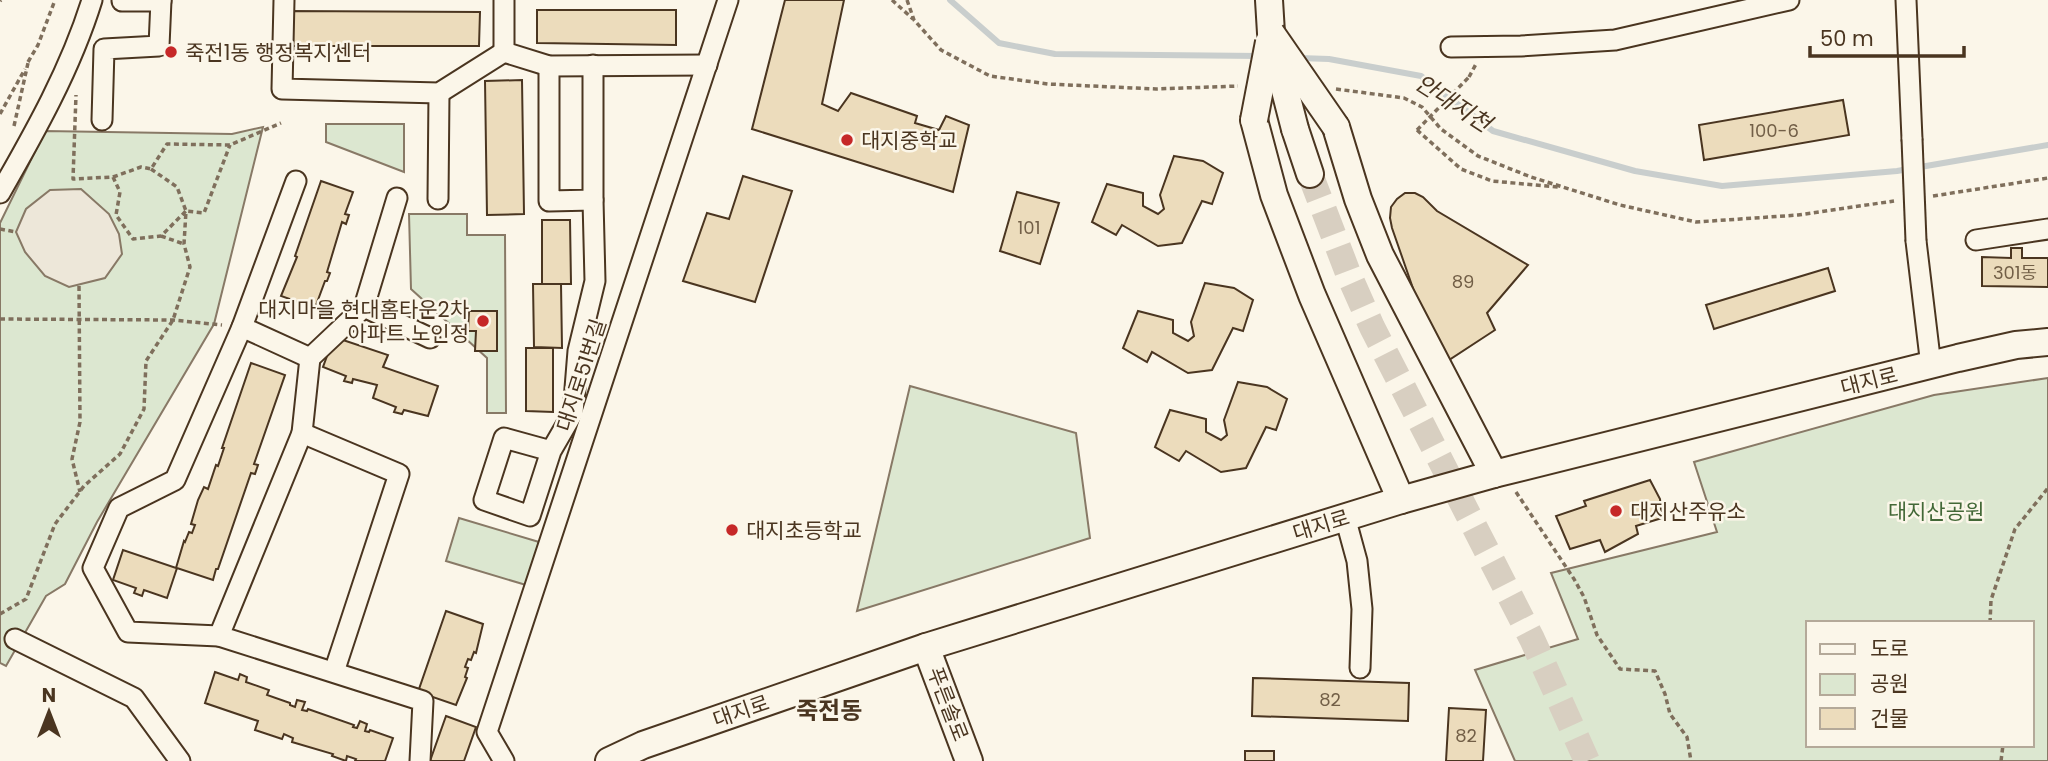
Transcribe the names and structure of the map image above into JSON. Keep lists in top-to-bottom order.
{
  "streets": {
    "street": ["대지로51번길", "대지로", "푸른솔로"]
  },
  "crossings": [
    ["대지로", "푸른솔로"]
  ],
  "districts": ["죽전동"],
  "water": ["안대지천"],
  "parks": ["대지산공원"],
  "places": [
    "죽전1동 행정복지센터",
    "대지중학교",
    "대지마을 현대홈타운2차 아파트 노인정",
    "대지산주유소",
    "대지초등학교"
  ],
  "house_numbers": [
    "100-6",
    "101",
    "301동",
    "89",
    "82",
    "82"
  ],
  "legend": ["도로", "공원", "건물"],
  "scale_bar": "50 m",
  "north": "top"
}
